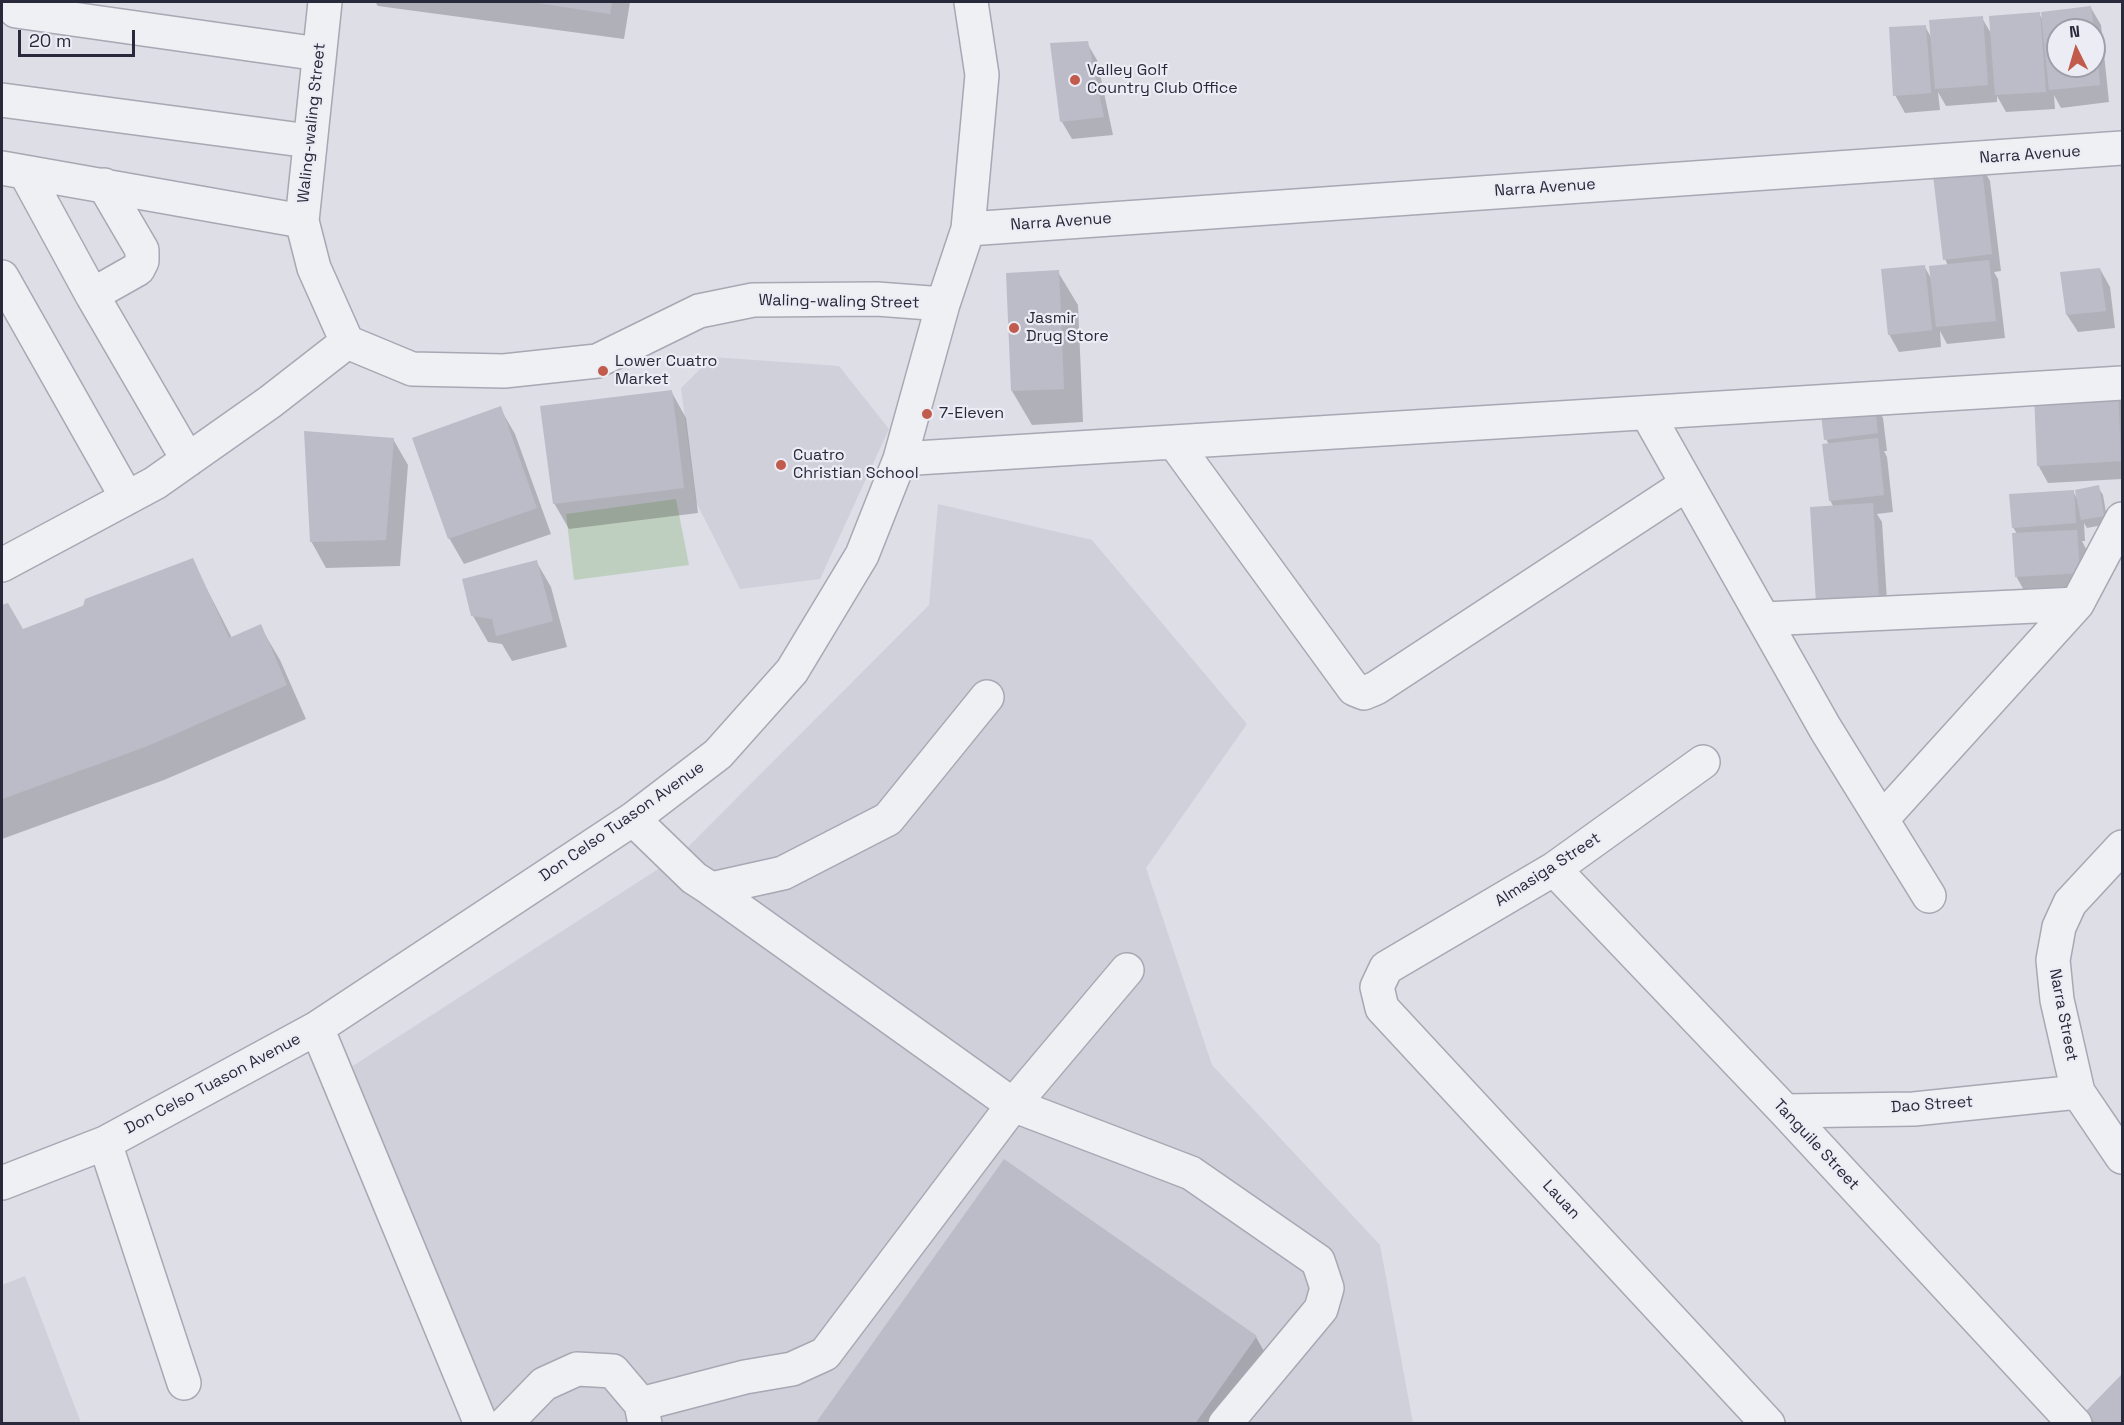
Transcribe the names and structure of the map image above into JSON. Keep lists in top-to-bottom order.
{
  "streets": {
    "street": [
      "Waling-waling Street",
      "Narra Avenue",
      "Don Celso Tuason Avenue",
      "Almasiga Street",
      "Narra Street",
      "Dao Street",
      "Tanguile Street",
      "Lauan"
    ]
  },
  "crossings": [
    ["Waling-waling Street", "Don Celso Tuason Avenue"],
    ["Narra Avenue", "Don Celso Tuason Avenue"],
    ["Almasiga Street", "Tanguile Street"],
    ["Almasiga Street", "Lauan"],
    ["Narra Street", "Dao Street"],
    ["Dao Street", "Tanguile Street"]
  ],
  "places": [
    "Valley Golf Country Club Office",
    "Jasmir Drug Store",
    "Lower Cuatro Market",
    "7-Eleven",
    "Cuatro Christian School"
  ],
  "scale_bar": "20 m",
  "north": "top"
}
